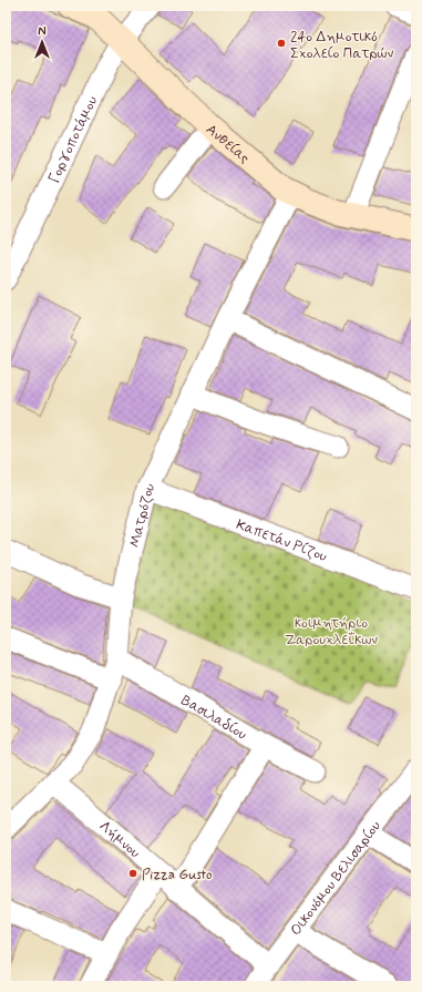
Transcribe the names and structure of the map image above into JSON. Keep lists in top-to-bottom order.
{
  "streets": {
    "main road": ["Ανθείας"],
    "street": [
      "Γοργοποτάμου",
      "Ματρόζου",
      "Καπετάν Ρίζου",
      "Βασιλαδίου",
      "Λήμνου",
      "Οικονόμου Βελισαρίου"
    ]
  },
  "crossings": [
    ["Γοργοποτάμου", "Ανθείας"],
    ["Ανθείας", "Ματρόζου"],
    ["Ματρόζου", "Καπετάν Ρίζου"],
    ["Ματρόζου", "Βασιλαδίου"],
    ["Ματρόζου", "Λήμνου"],
    ["Λήμνου", "Οικονόμου Βελισαρίου"]
  ],
  "parks": ["κοιμητήριο Ζαρουχλεΐκων"],
  "places": ["24ο Δημοτικό Σχολείο Πατρών", "Pizza Gusto"],
  "north": "top"
}
